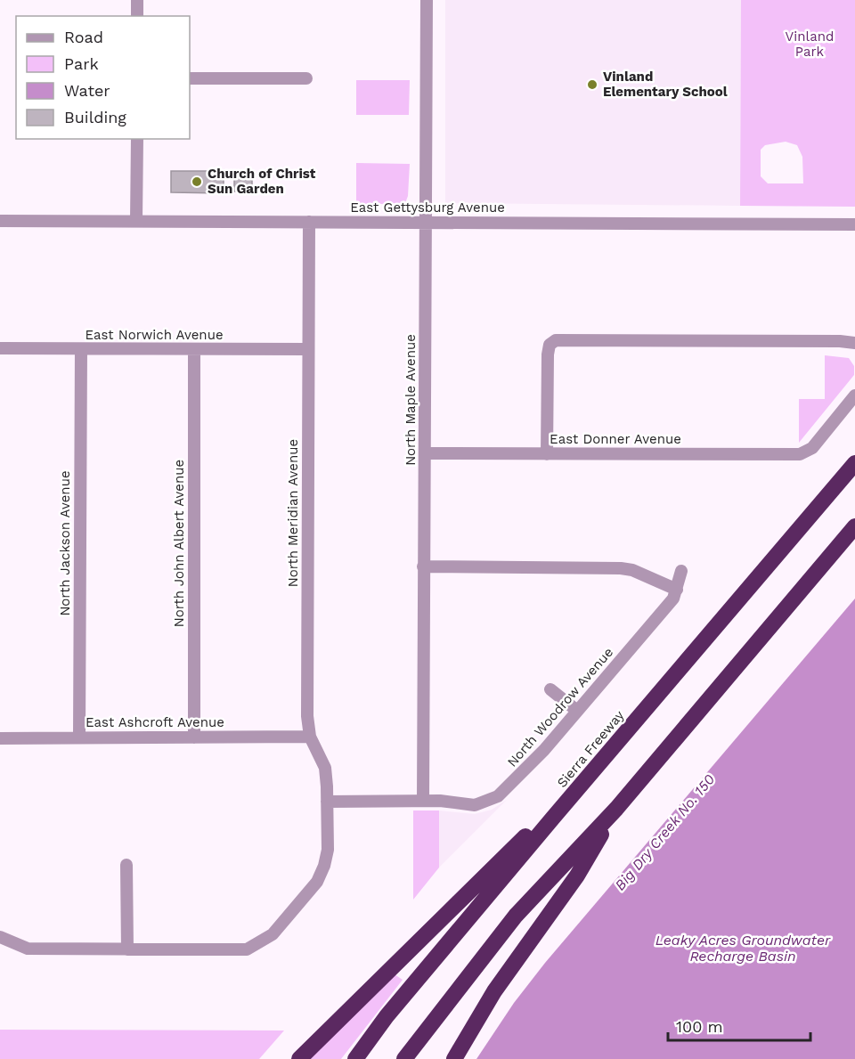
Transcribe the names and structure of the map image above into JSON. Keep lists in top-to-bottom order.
{
  "streets": {
    "highway": ["Sierra Freeway"],
    "street": [
      "East Gettysburg Avenue",
      "East Norwich Avenue",
      "North Maple Avenue",
      "East Donner Avenue",
      "North Meridian Avenue",
      "North Jackson Avenue",
      "North John Albert Avenue",
      "North Woodrow Avenue",
      "East Ashcroft Avenue"
    ]
  },
  "crossings": [
    ["East Gettysburg Avenue", "North Maple Avenue"],
    ["East Gettysburg Avenue", "North Meridian Avenue"],
    ["East Norwich Avenue", "North Meridian Avenue"],
    ["East Norwich Avenue", "North Jackson Avenue"],
    ["East Norwich Avenue", "North John Albert Avenue"],
    ["North Maple Avenue", "East Donner Avenue"],
    ["North Maple Avenue", "North Woodrow Avenue"],
    ["North Meridian Avenue", "North Woodrow Avenue"],
    ["North Meridian Avenue", "East Ashcroft Avenue"],
    ["North Jackson Avenue", "East Ashcroft Avenue"],
    ["North John Albert Avenue", "East Ashcroft Avenue"]
  ],
  "water": ["Big Dry Creek No. 150", "Leaky Acres Groundwater Recharge Basin"],
  "parks": ["Vinland Park"],
  "places": ["Vinland Elementary School", "Church of Christ Sun Garden"],
  "legend": [
    "Road",
    "Park",
    "Water",
    "Building"
  ],
  "scale_bar": "100 m"
}
